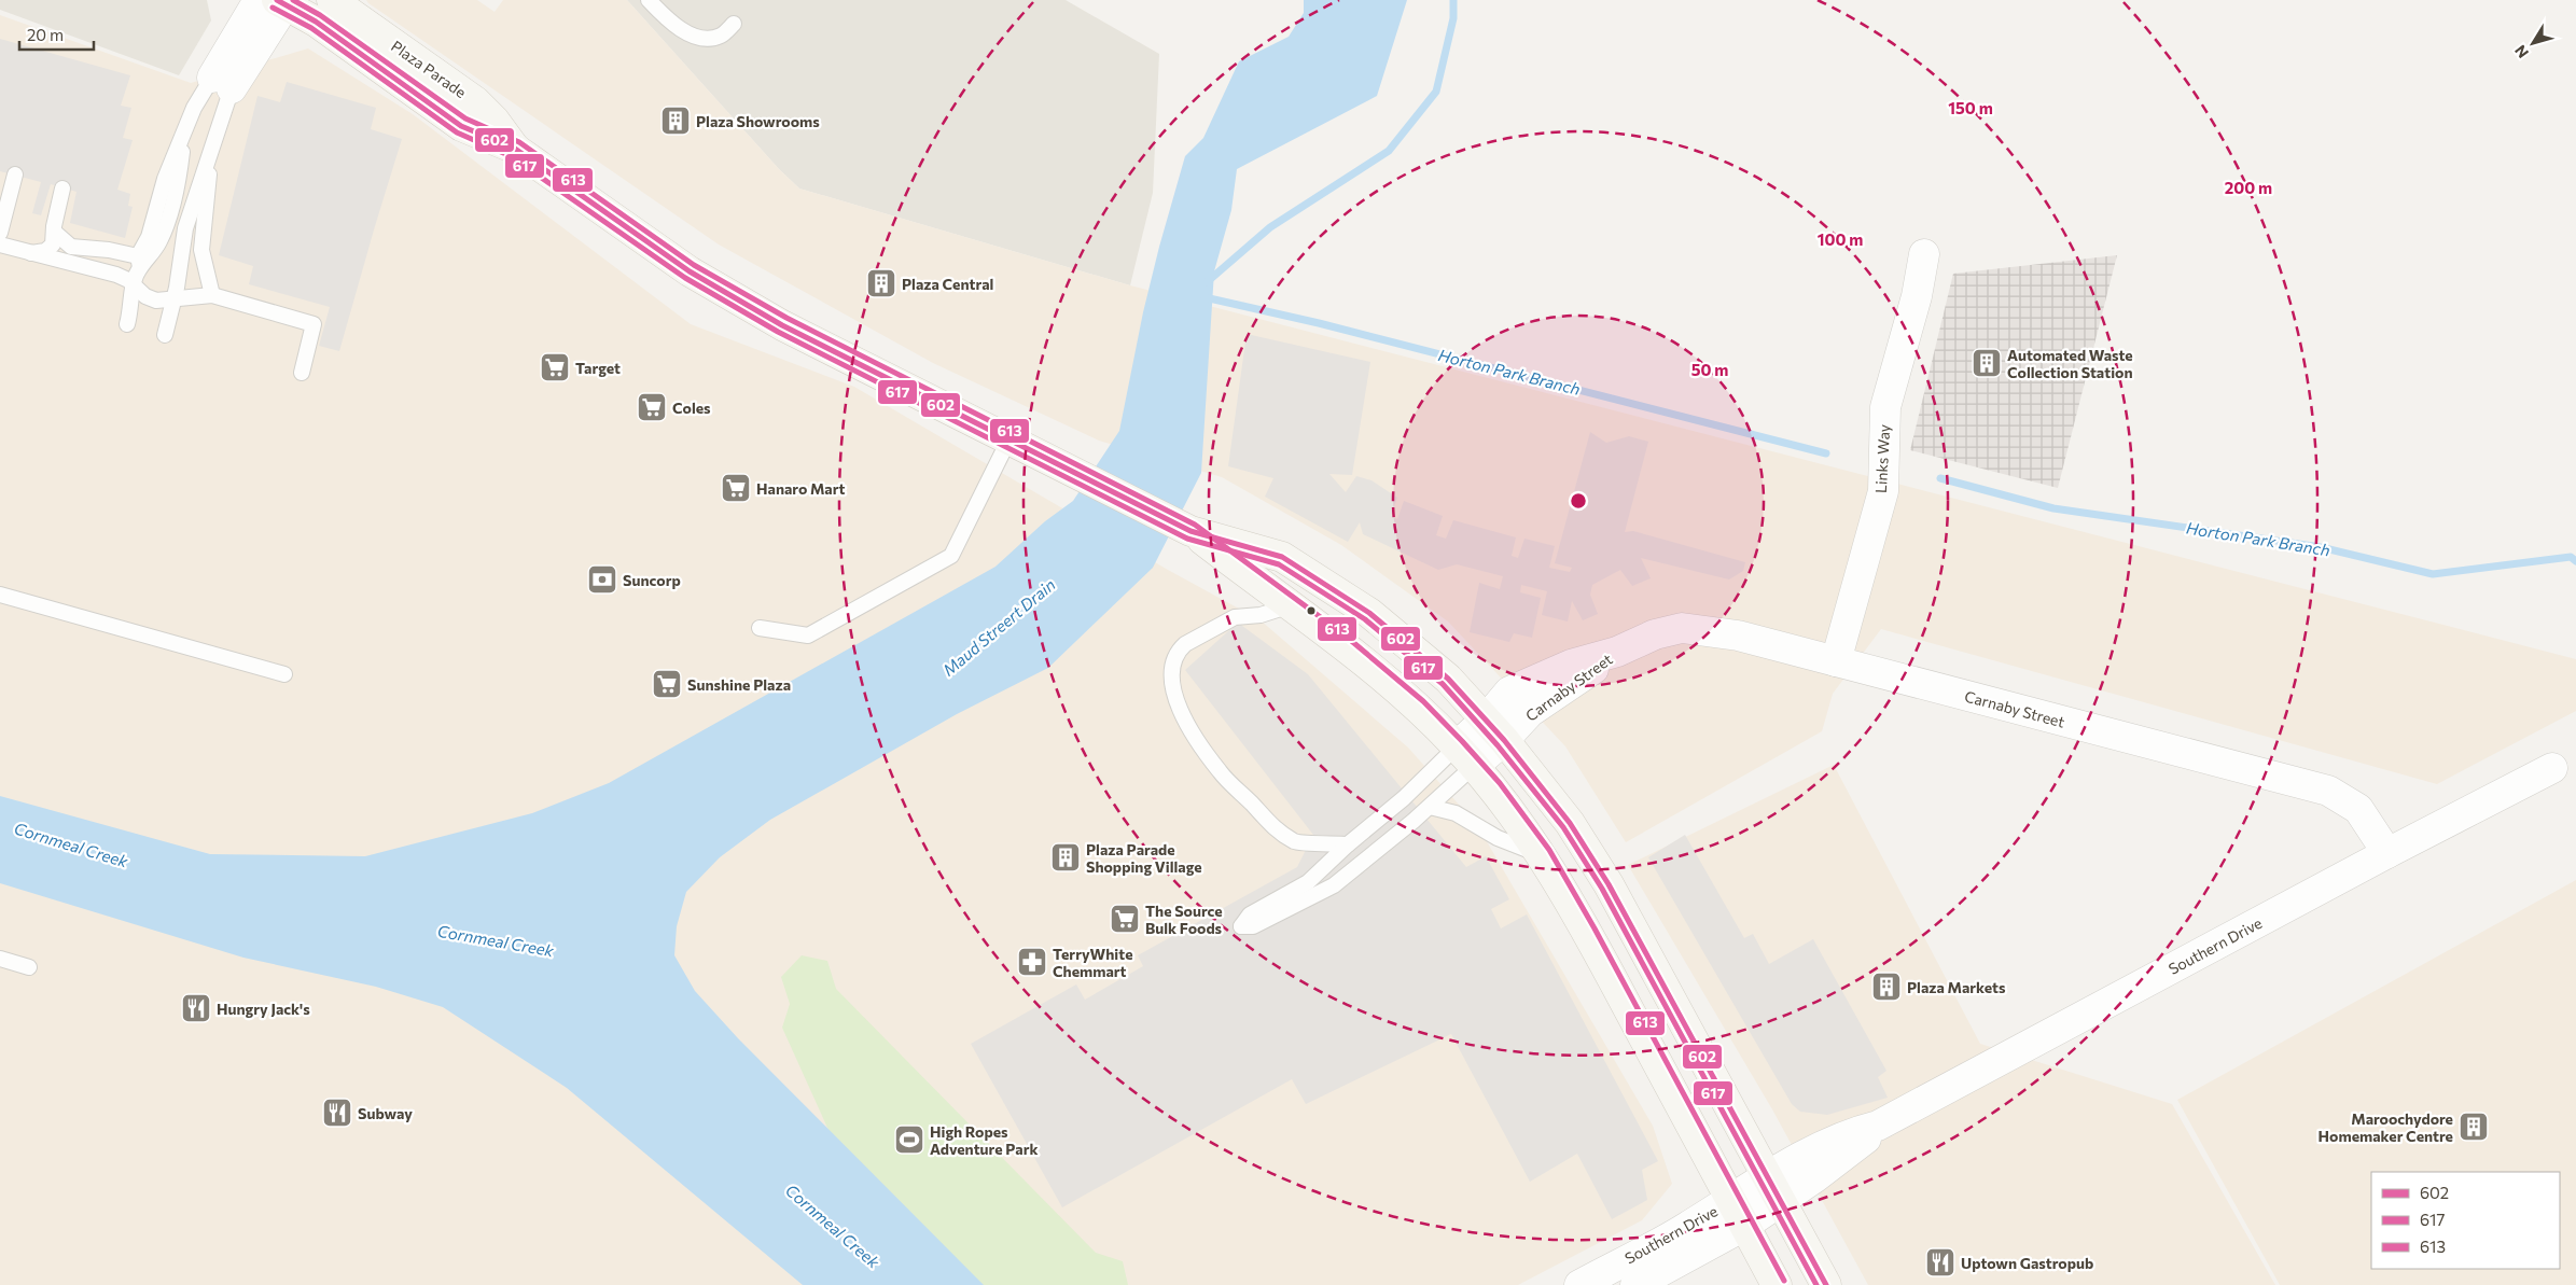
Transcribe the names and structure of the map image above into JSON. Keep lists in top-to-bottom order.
{
  "streets": {
    "main road": ["Plaza Parade"],
    "street": ["Links Way", "Carnaby Street", "Southern Drive"]
  },
  "crossings": [
    ["Plaza Parade", "Carnaby Street"],
    ["Plaza Parade", "Southern Drive"],
    ["Links Way", "Carnaby Street"],
    ["Carnaby Street", "Southern Drive"]
  ],
  "water": ["Horton Park Branch", "Maud Streert Drain", "Cornmeal Creek"],
  "places": {
    "building": [
      "Plaza Showrooms",
      "Plaza Central",
      "Automated Waste Collection Station",
      "Plaza Parade Shopping Village",
      "Plaza Markets",
      "Maroochydore Homemaker Centre"
    ],
    "supermarket": [
      "Target",
      "Coles",
      "Hanaro Mart",
      "Sunshine Plaza",
      "The Source Bulk Foods"
    ],
    "bank": ["Suncorp"],
    "pharmacy": ["TerryWhite Chemmart"],
    "restaurant": ["Hungry Jack's", "Subway", "Uptown Gastropub"],
    "sports": ["High Ropes Adventure Park"]
  },
  "lines": ["transit line 602", "transit line 613", "transit line 617"],
  "legend": ["602", "617", "613"],
  "scale_bar": "20 m",
  "north": "bottom left",
  "rings": [
    "150 m",
    "200 m",
    "100 m",
    "50 m"
  ]
}
